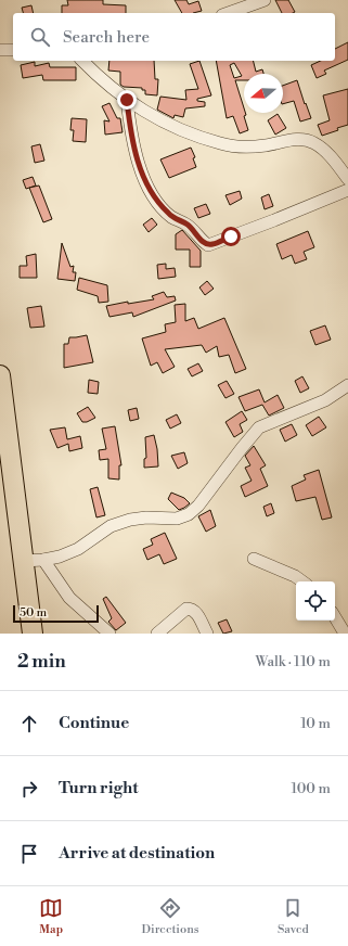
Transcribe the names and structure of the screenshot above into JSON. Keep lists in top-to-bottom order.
{
  "scale_bar": "50 m",
  "north": "left",
  "page": {
    "search": "Search here",
    "scale": "50 m",
    "heading": ["2 min", "Walk · 110 m"],
    "list": [
      ["Continue", "10 m"],
      ["Turn right", "100 m"],
      "Arrive at destination"
    ],
    "nav": ["Map", "Directions", "Saved"]
  }
}
